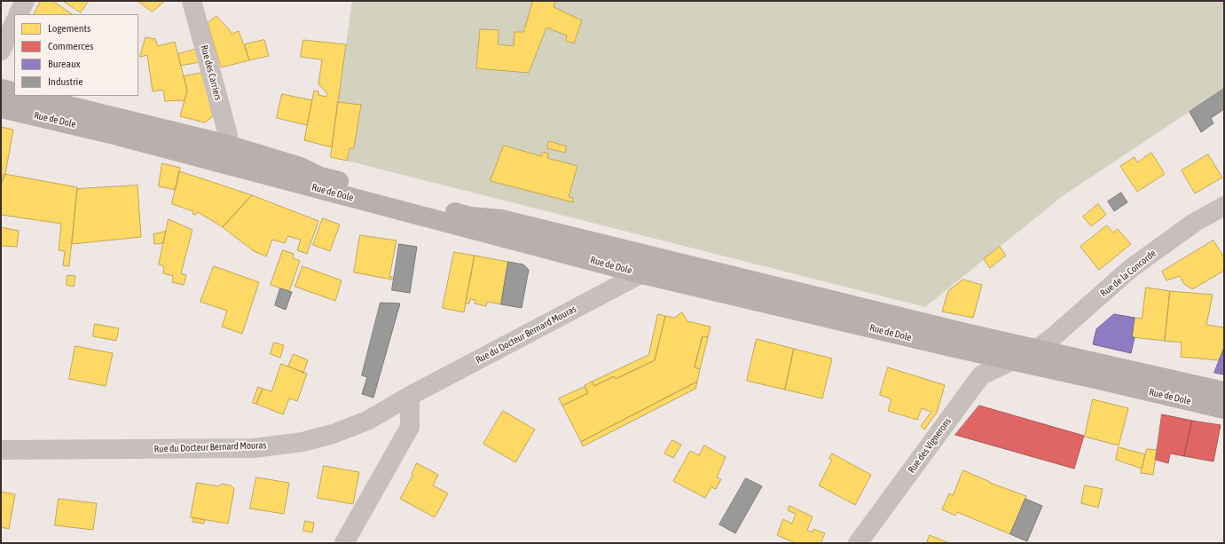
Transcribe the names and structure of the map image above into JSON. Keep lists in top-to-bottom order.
{
  "streets": {
    "main road": ["Rue de Dole"],
    "street": [
      "Rue des Carriers",
      "Rue de la Concorde",
      "Rue du Docteur Bernard Mouras",
      "Rue des Vignerons"
    ]
  },
  "crossings": [
    ["Rue des Carriers", "Rue de Dole"],
    ["Rue de Dole", "Rue de la Concorde"],
    ["Rue de Dole", "Rue du Docteur Bernard Mouras"],
    ["Rue de Dole", "Rue des Vignerons"],
    ["Rue de la Concorde", "Rue des Vignerons"]
  ],
  "legend": [
    "Logements",
    "Commerces",
    "Bureaux",
    "Industrie"
  ]
}
